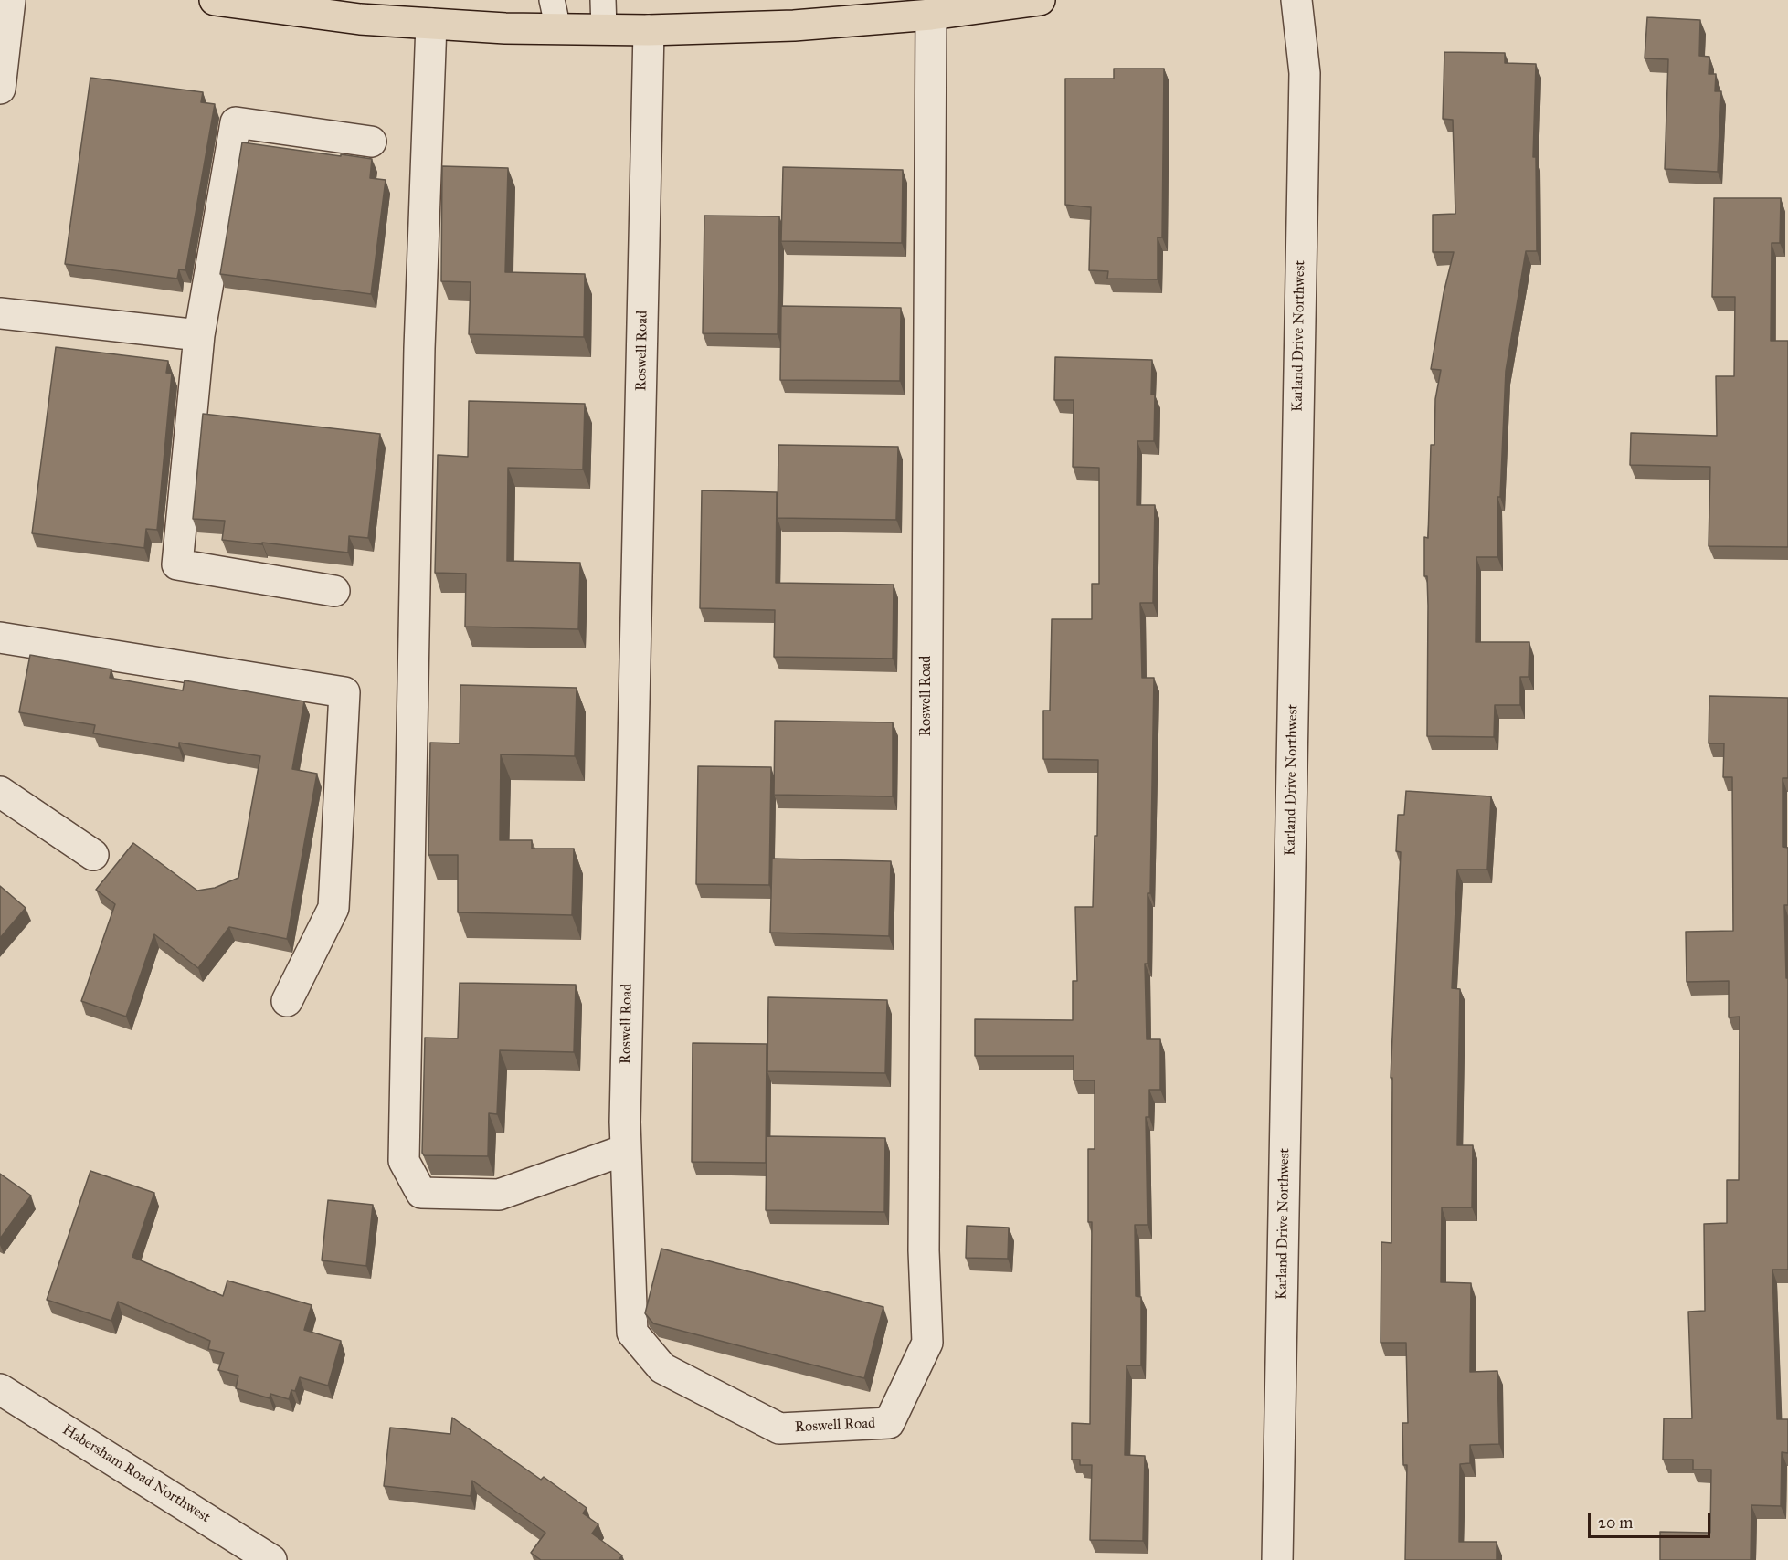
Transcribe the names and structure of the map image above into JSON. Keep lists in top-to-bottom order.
{
  "streets": {
    "street": ["Karland Drive Northwest", "Roswell Road", "Habersham Road Northwest"]
  },
  "scale_bar": "20 m"
}
